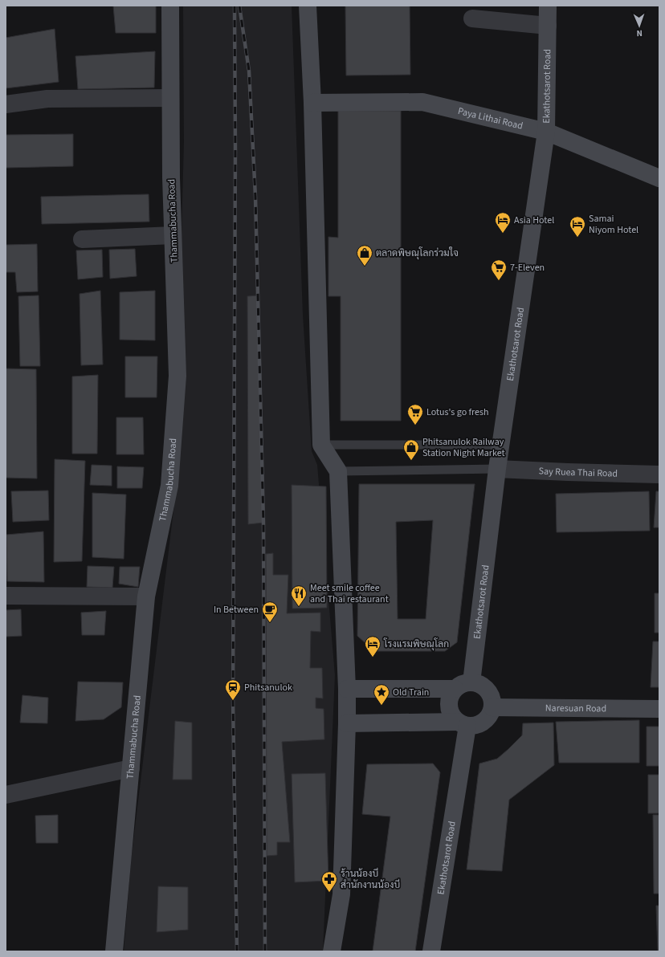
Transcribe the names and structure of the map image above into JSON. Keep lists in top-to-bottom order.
{
  "streets": {
    "main road": [
      "Ekathotsarot Road",
      "Paya Lithai Road",
      "Thammabucha Road",
      "Naresuan Road"
    ],
    "street": ["Say Ruea Thai Road"]
  },
  "crossings": [
    ["Ekathotsarot Road", "Paya Lithai Road"],
    ["Ekathotsarot Road", "Say Ruea Thai Road"],
    ["Ekathotsarot Road", "Naresuan Road"]
  ],
  "places": {
    "hotel": ["Asia Hotel", "Samai Niyom Hotel", "โรงแรมพิษณุโลก"],
    "shop": ["ตลาดพิษณุโลกร่วมใจ", "Phitsanulok Railway Station Night Market"],
    "supermarket": ["7-Eleven", "Lotus's go fresh"],
    "restaurant": ["Meet smile coffee and Thai restaurant"],
    "cafe": ["In Between"],
    "station": ["Phitsanulok"],
    "place": ["Old Train"],
    "pharmacy": ["ร้านน้องบี สำนักงานน้องบี"]
  },
  "north": "bottom"
}
